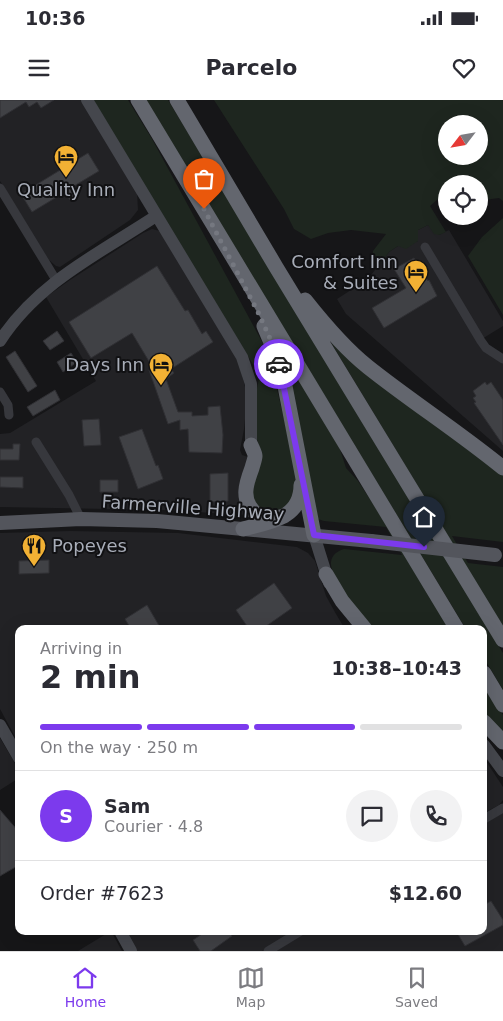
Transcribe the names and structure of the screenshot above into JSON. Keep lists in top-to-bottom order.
{
  "streets": {
    "main road": ["Farmerville Highway"]
  },
  "places": {
    "hotel": ["Quality Inn", "Comfort Inn & Suites", "Days Inn"],
    "restaurant": ["Popeyes"]
  },
  "north": "bottom left",
  "page": {
    "status": "10:36",
    "header": "Parcelo",
    "heading": ["2 min", "Arriving in", "10:38–10:43"],
    "panel": [
      "Sam",
      "Courier · 4.8",
      "Order #7623",
      "$12.60"
    ],
    "bar": "On the way · 250 m",
    "round": "S",
    "tabs": ["Home", "Map", "Saved"]
  }
}
